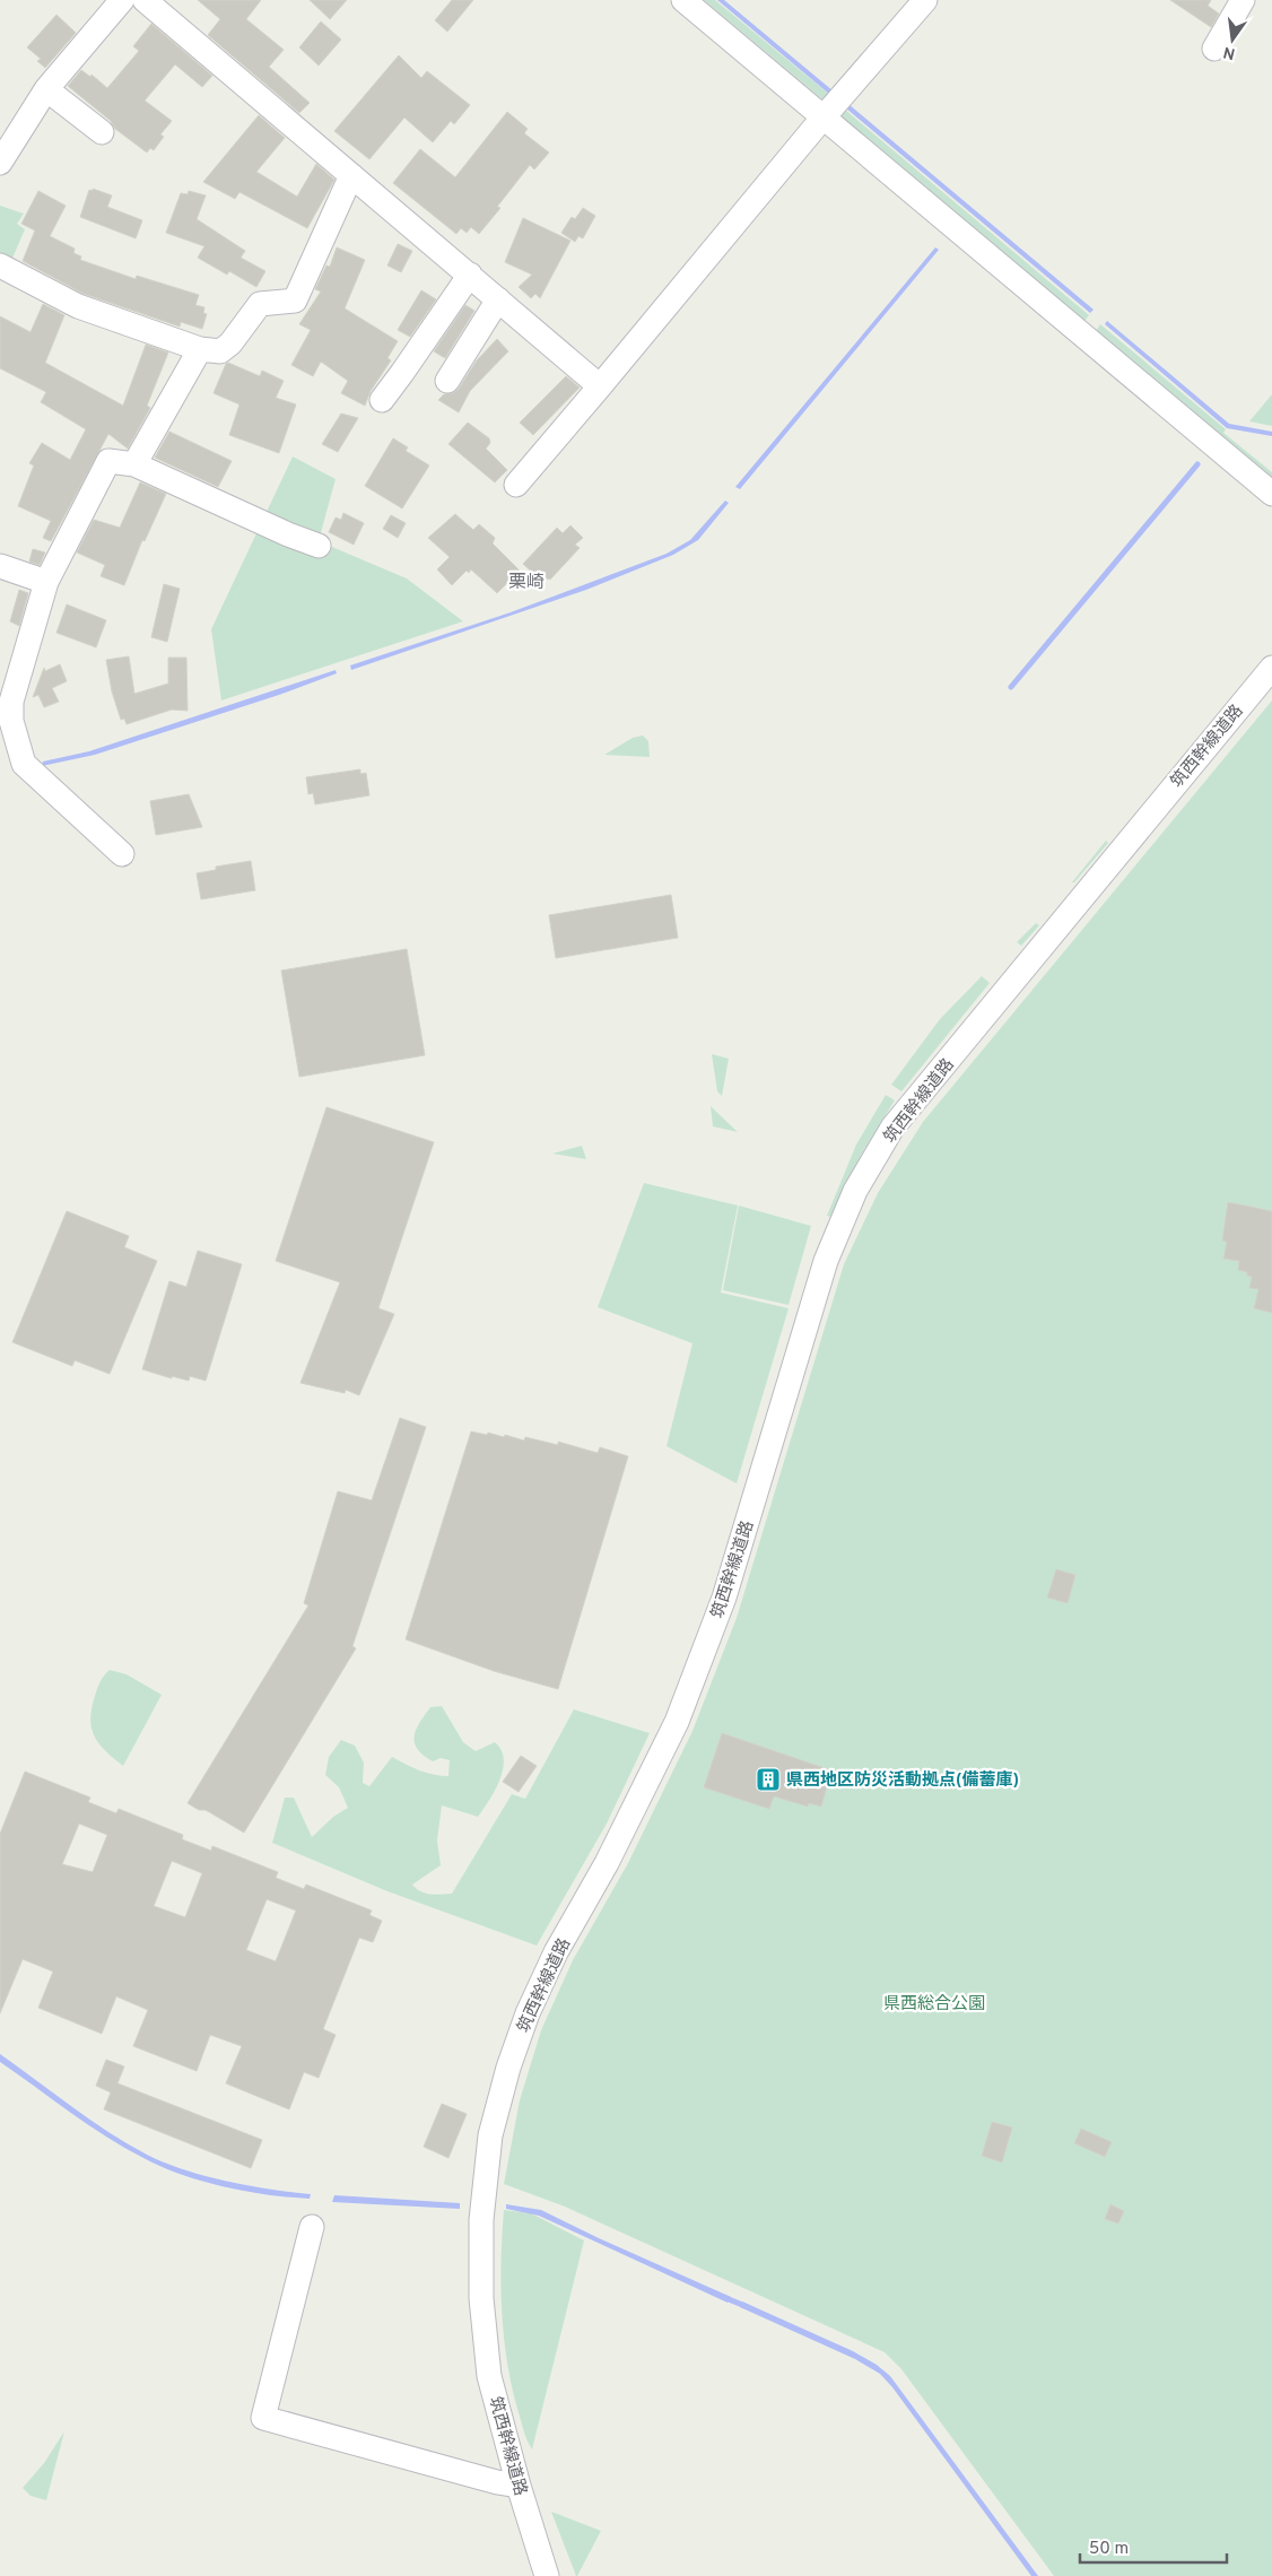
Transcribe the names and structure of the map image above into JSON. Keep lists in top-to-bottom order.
{
  "streets": {
    "street": ["筑西幹線道路"]
  },
  "districts": ["栗崎"],
  "parks": ["県西総合公園"],
  "places": {
    "building": ["県西地区防災活動拠点(備蓄庫)"]
  },
  "scale_bar": "50 m",
  "north": "bottom"
}
